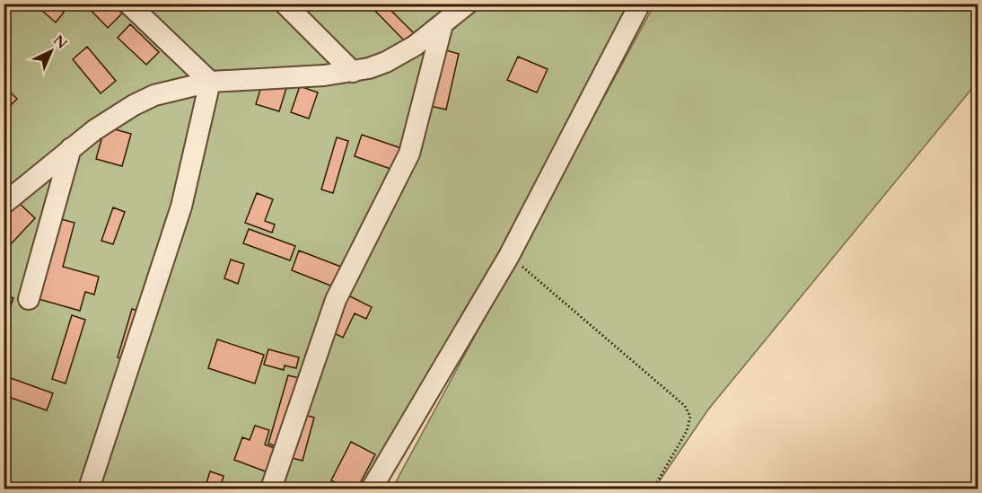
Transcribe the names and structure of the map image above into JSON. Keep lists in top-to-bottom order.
{
  "north": "top right"
}
